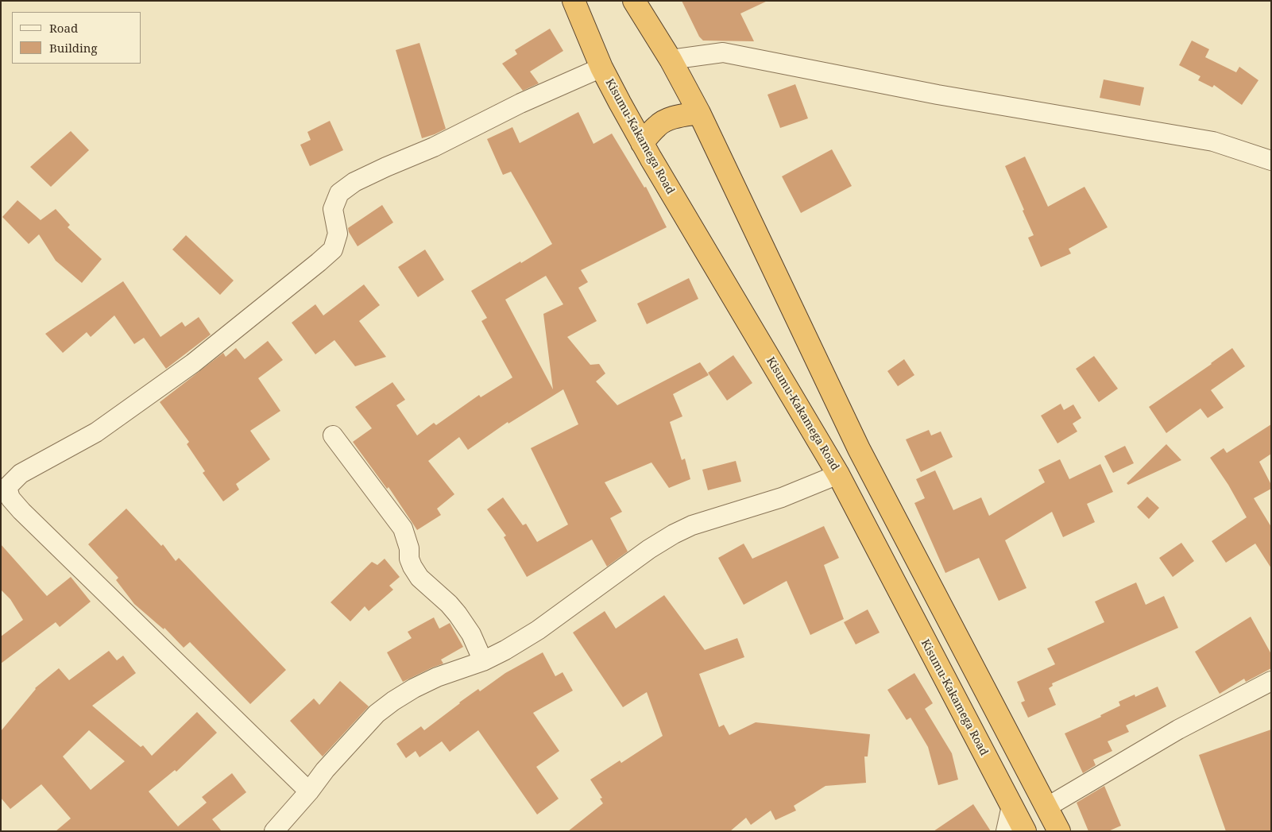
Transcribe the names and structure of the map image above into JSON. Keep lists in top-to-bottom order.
{
  "streets": {
    "highway": ["Kisumu-Kakamega Road"]
  },
  "legend": ["Road", "Building"]
}
